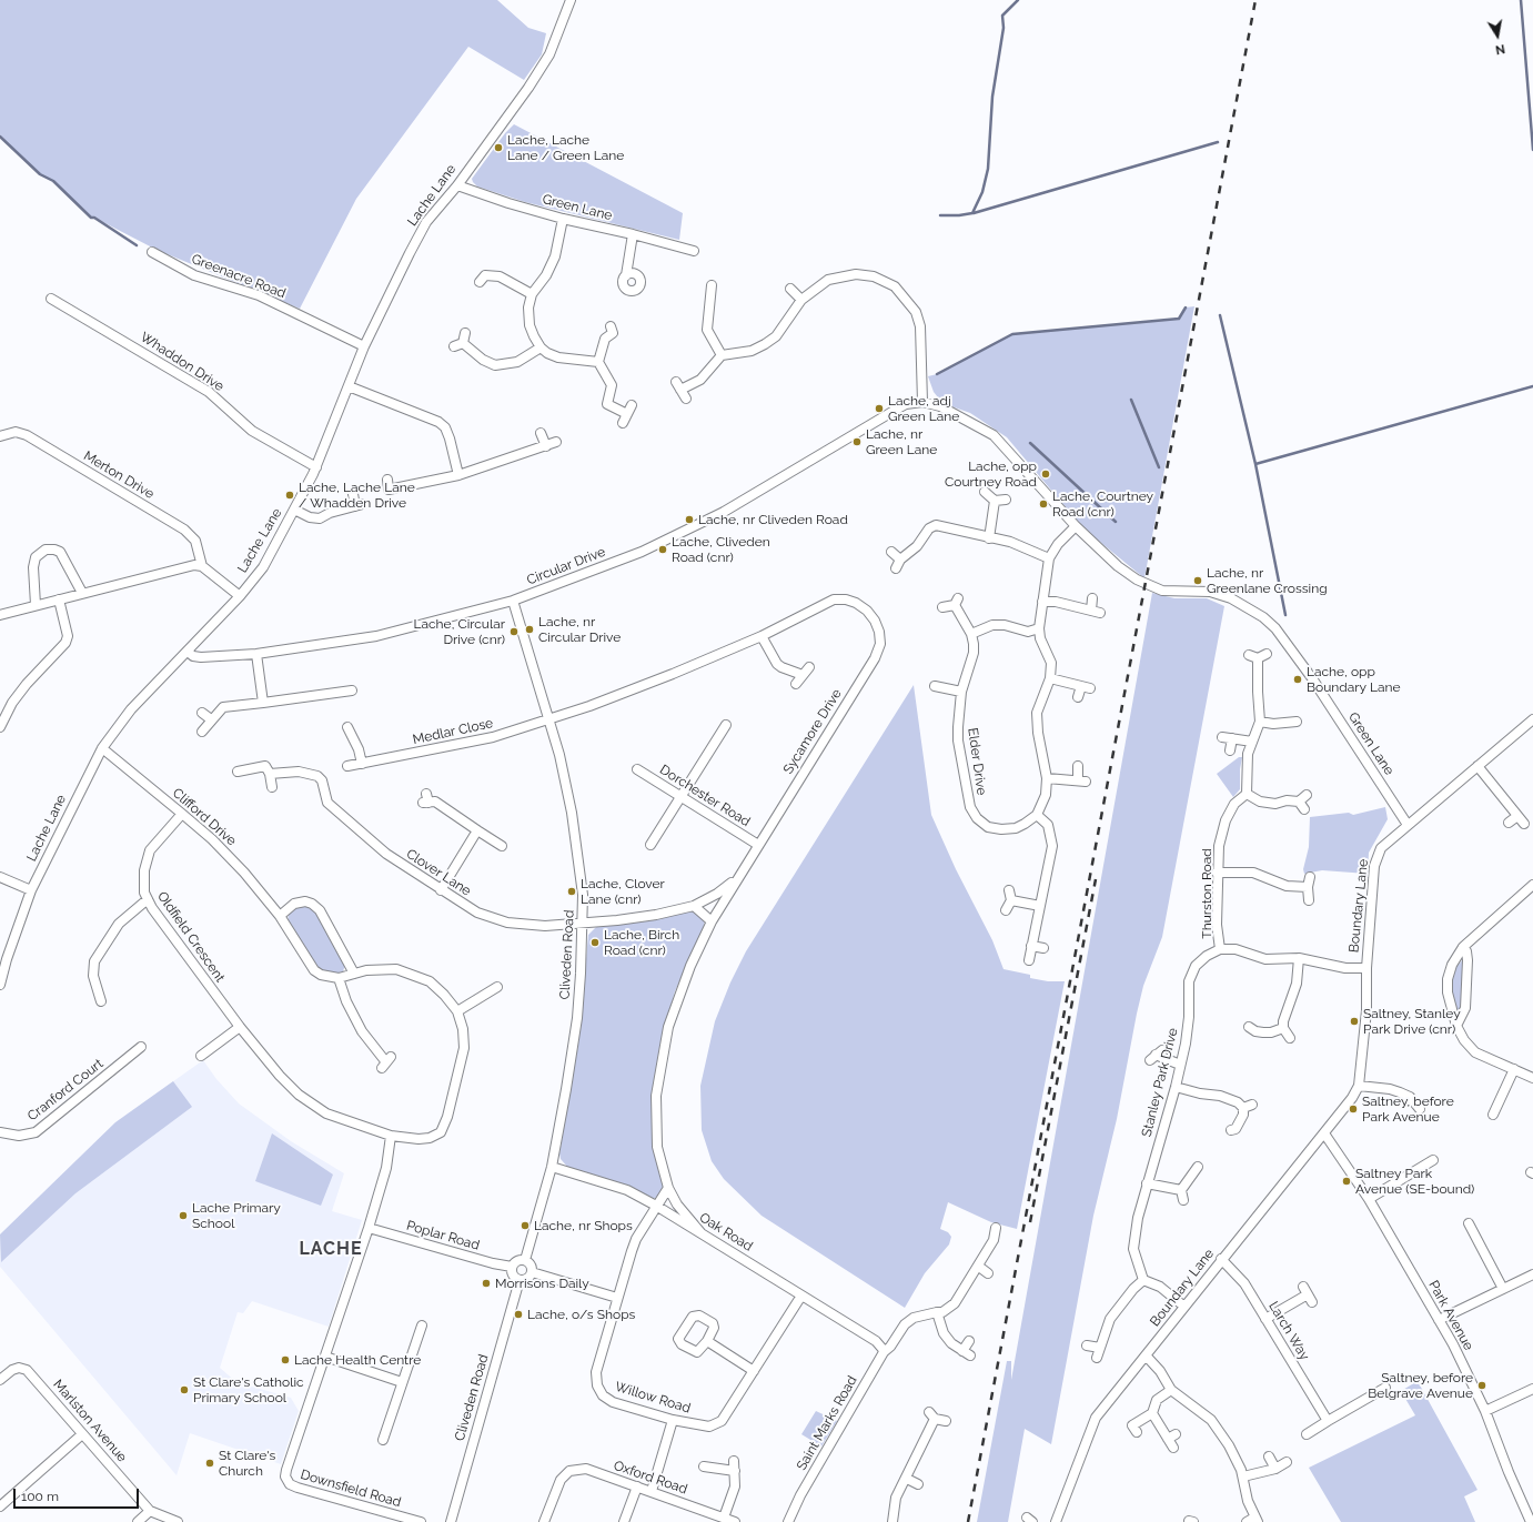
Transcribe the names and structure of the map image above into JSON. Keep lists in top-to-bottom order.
{
  "streets": {
    "street": [
      "Lache Lane",
      "Green Lane",
      "Greenacre Road",
      "Whaddon Drive",
      "Merton Drive",
      "Circular Drive",
      "Medlar Close",
      "Sycamore Drive",
      "Elder Drive",
      "Dorchester Road",
      "Clifford Drive",
      "Clover Lane",
      "Thurston Road",
      "Boundary Lane",
      "Oldfield Crescent",
      "Cliveden Road",
      "Stanley Park Drive",
      "Cranford Court",
      "Oak Road",
      "Poplar Road",
      "Park Avenue",
      "Larch Way",
      "Willow Road",
      "Marlston Avenue",
      "Saint Marks Road",
      "Oxford Road",
      "Downsfield Road"
    ]
  },
  "crossings": [
    ["Lache Lane", "Green Lane"],
    ["Lache Lane", "Greenacre Road"],
    ["Lache Lane", "Whaddon Drive"],
    ["Lache Lane", "Circular Drive"],
    ["Lache Lane", "Clifford Drive"],
    ["Green Lane", "Circular Drive"],
    ["Green Lane", "Boundary Lane"],
    ["Circular Drive", "Cliveden Road"],
    ["Medlar Close", "Sycamore Drive"],
    ["Medlar Close", "Cliveden Road"],
    ["Sycamore Drive", "Dorchester Road"],
    ["Sycamore Drive", "Clover Lane"],
    ["Sycamore Drive", "Cliveden Road"],
    ["Sycamore Drive", "Oak Road"],
    ["Clifford Drive", "Oldfield Crescent"],
    ["Clover Lane", "Cliveden Road"],
    ["Thurston Road", "Stanley Park Drive"],
    ["Boundary Lane", "Park Avenue"],
    ["Boundary Lane", "Larch Way"],
    ["Cliveden Road", "Oak Road"],
    ["Cliveden Road", "Poplar Road"],
    ["Oak Road", "Willow Road"],
    ["Oak Road", "Saint Marks Road"]
  ],
  "districts": ["LACHE"],
  "places": [
    "Lache, Lache Lane / Green Lane",
    "Lache, adj Green Lane",
    "Lache, nr Green Lane",
    "Lache, opp Courtney Road",
    "Lache, Lache Lane / Whadden Drive",
    "Lache, Courtney Road (cnr)",
    "Lache, nr Cliveden Road",
    "Lache, Cliveden Road (cnr)",
    "Lache, nr Greenlane Crossing",
    "Lache, nr Circular Drive",
    "Lache, Circular Drive (cnr)",
    "Lache, opp Boundary Lane",
    "Lache, Clover Lane (cnr)",
    "Lache, Birch Road (cnr)",
    "Saltney, Stanley Park Drive (cnr)",
    "Saltney, before Park Avenue",
    "Saltney Park Avenue (SE-bound)",
    "Lache Primary School",
    "Lache, nr Shops",
    "Morrisons Daily",
    "Lache, o/s Shops",
    "Lache Health Centre",
    "Saltney, before Belgrave Avenue",
    "St Clare's Catholic Primary School",
    "St Clare's Church"
  ],
  "scale_bar": "100 m",
  "north": "bottom"
}
